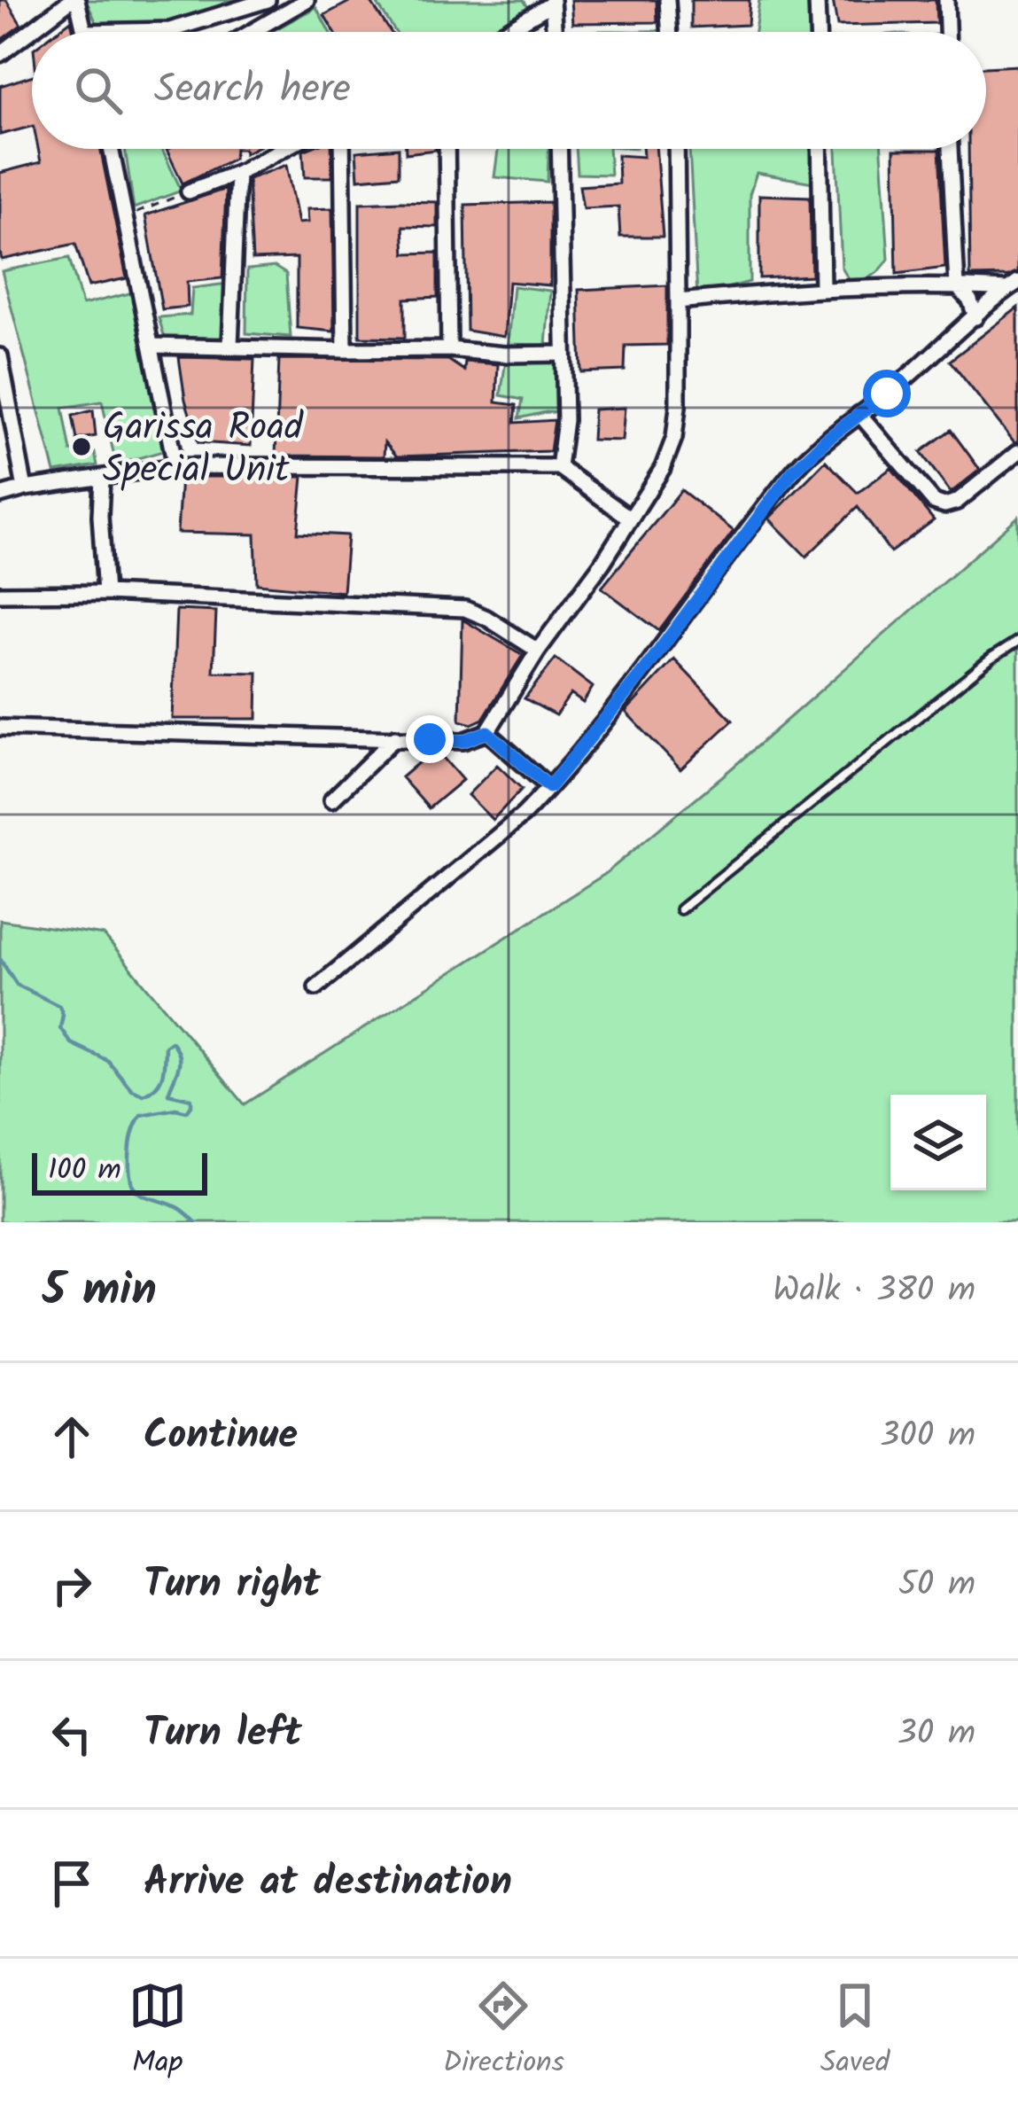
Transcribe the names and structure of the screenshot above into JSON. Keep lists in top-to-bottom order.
{
  "places": ["Garissa Road Special Unit"],
  "scale_bar": "100 m",
  "page": {
    "search": "Search here",
    "scale": "100 m",
    "heading": ["5 min", "Walk · 380 m"],
    "list": [
      ["Continue", "300 m"],
      ["Turn right", "50 m"],
      ["Turn left", "30 m"],
      "Arrive at destination"
    ],
    "nav": ["Map", "Directions", "Saved"]
  }
}
